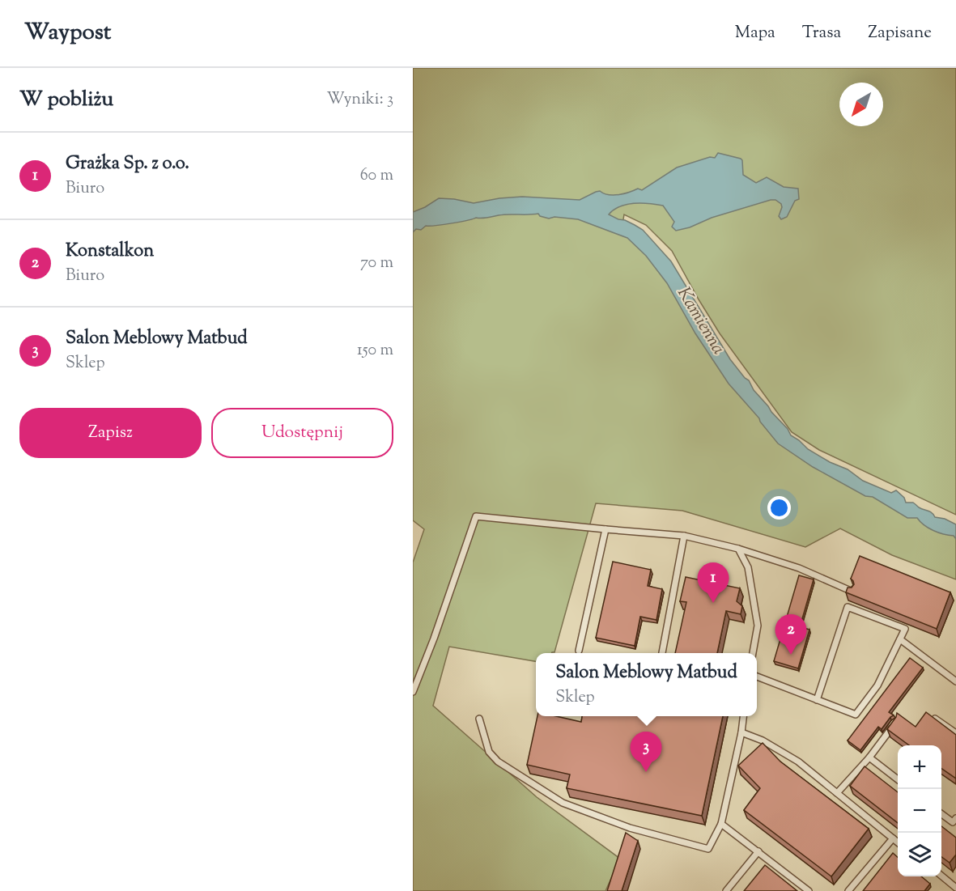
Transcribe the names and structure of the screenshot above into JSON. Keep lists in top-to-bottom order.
{
  "water": ["Kamienna"],
  "north": "bottom left",
  "page": {
    "header": "Waypost",
    "nav": ["Mapa", "Trasa", "Zapisane"],
    "heading": ["W pobliżu", "Wyniki: 3"],
    "list": [
      {
        "mark": "1",
        "name": "Grażka Sp. z o.o.",
        "note": "Biuro",
        "value": "60 m"
      },
      {
        "mark": "2",
        "name": "Konstalkon",
        "note": "Biuro",
        "value": "70 m"
      },
      {
        "mark": "3",
        "name": "Salon Meblowy Matbud",
        "note": "Sklep",
        "value": "150 m"
      }
    ],
    "buttons": ["Zapisz", "Udostępnij"],
    "pins": ["1", "2", "3"],
    "popup": ["Salon Meblowy Matbud", "Sklep"],
    "map_buttons": ["+", "−"]
  }
}
